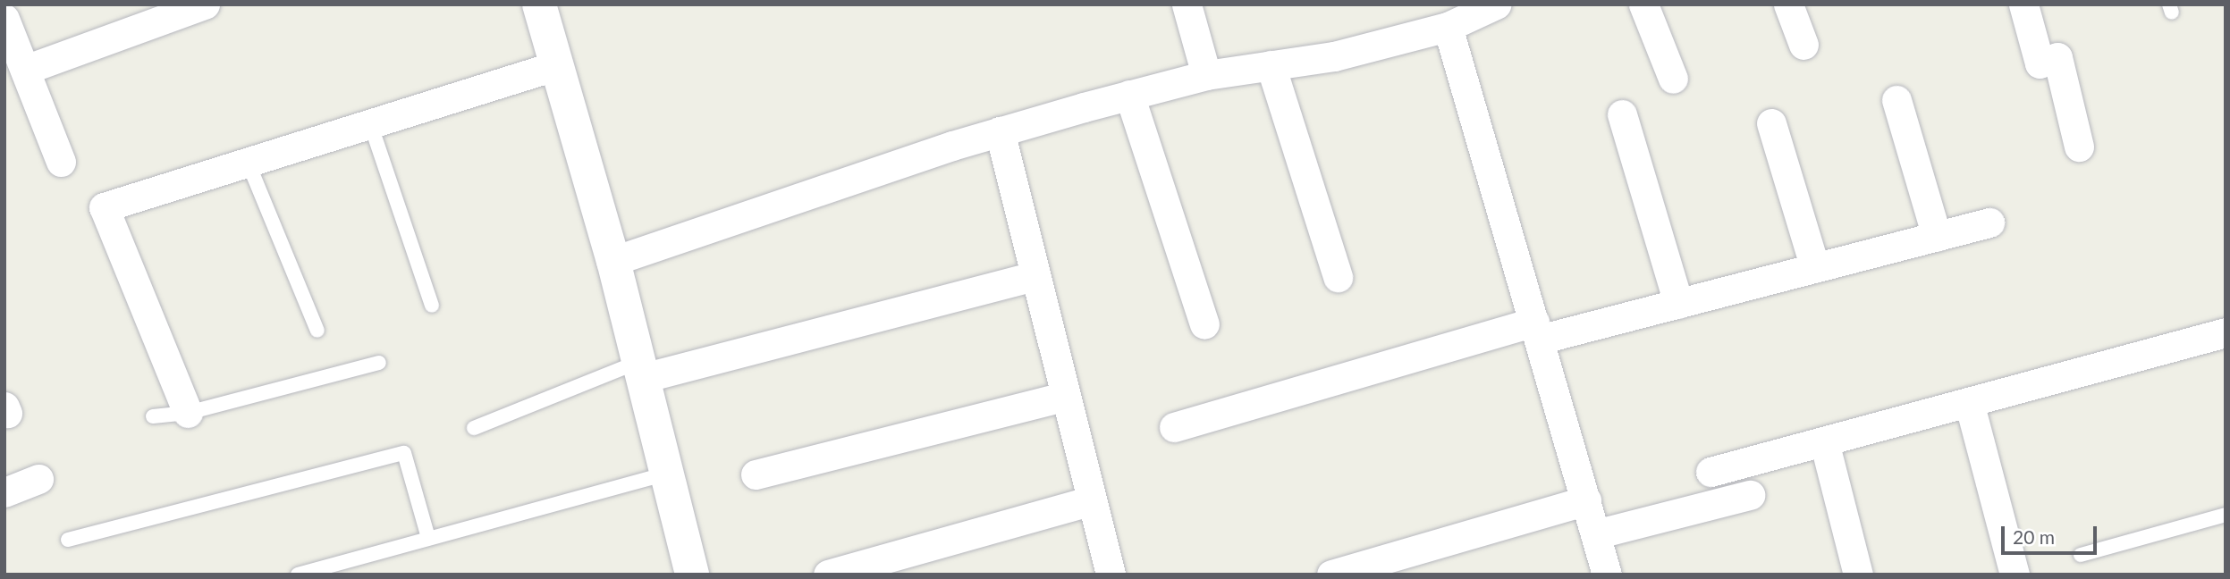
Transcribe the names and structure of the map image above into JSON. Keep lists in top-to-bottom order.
{
  "scale_bar": "20 m"
}
